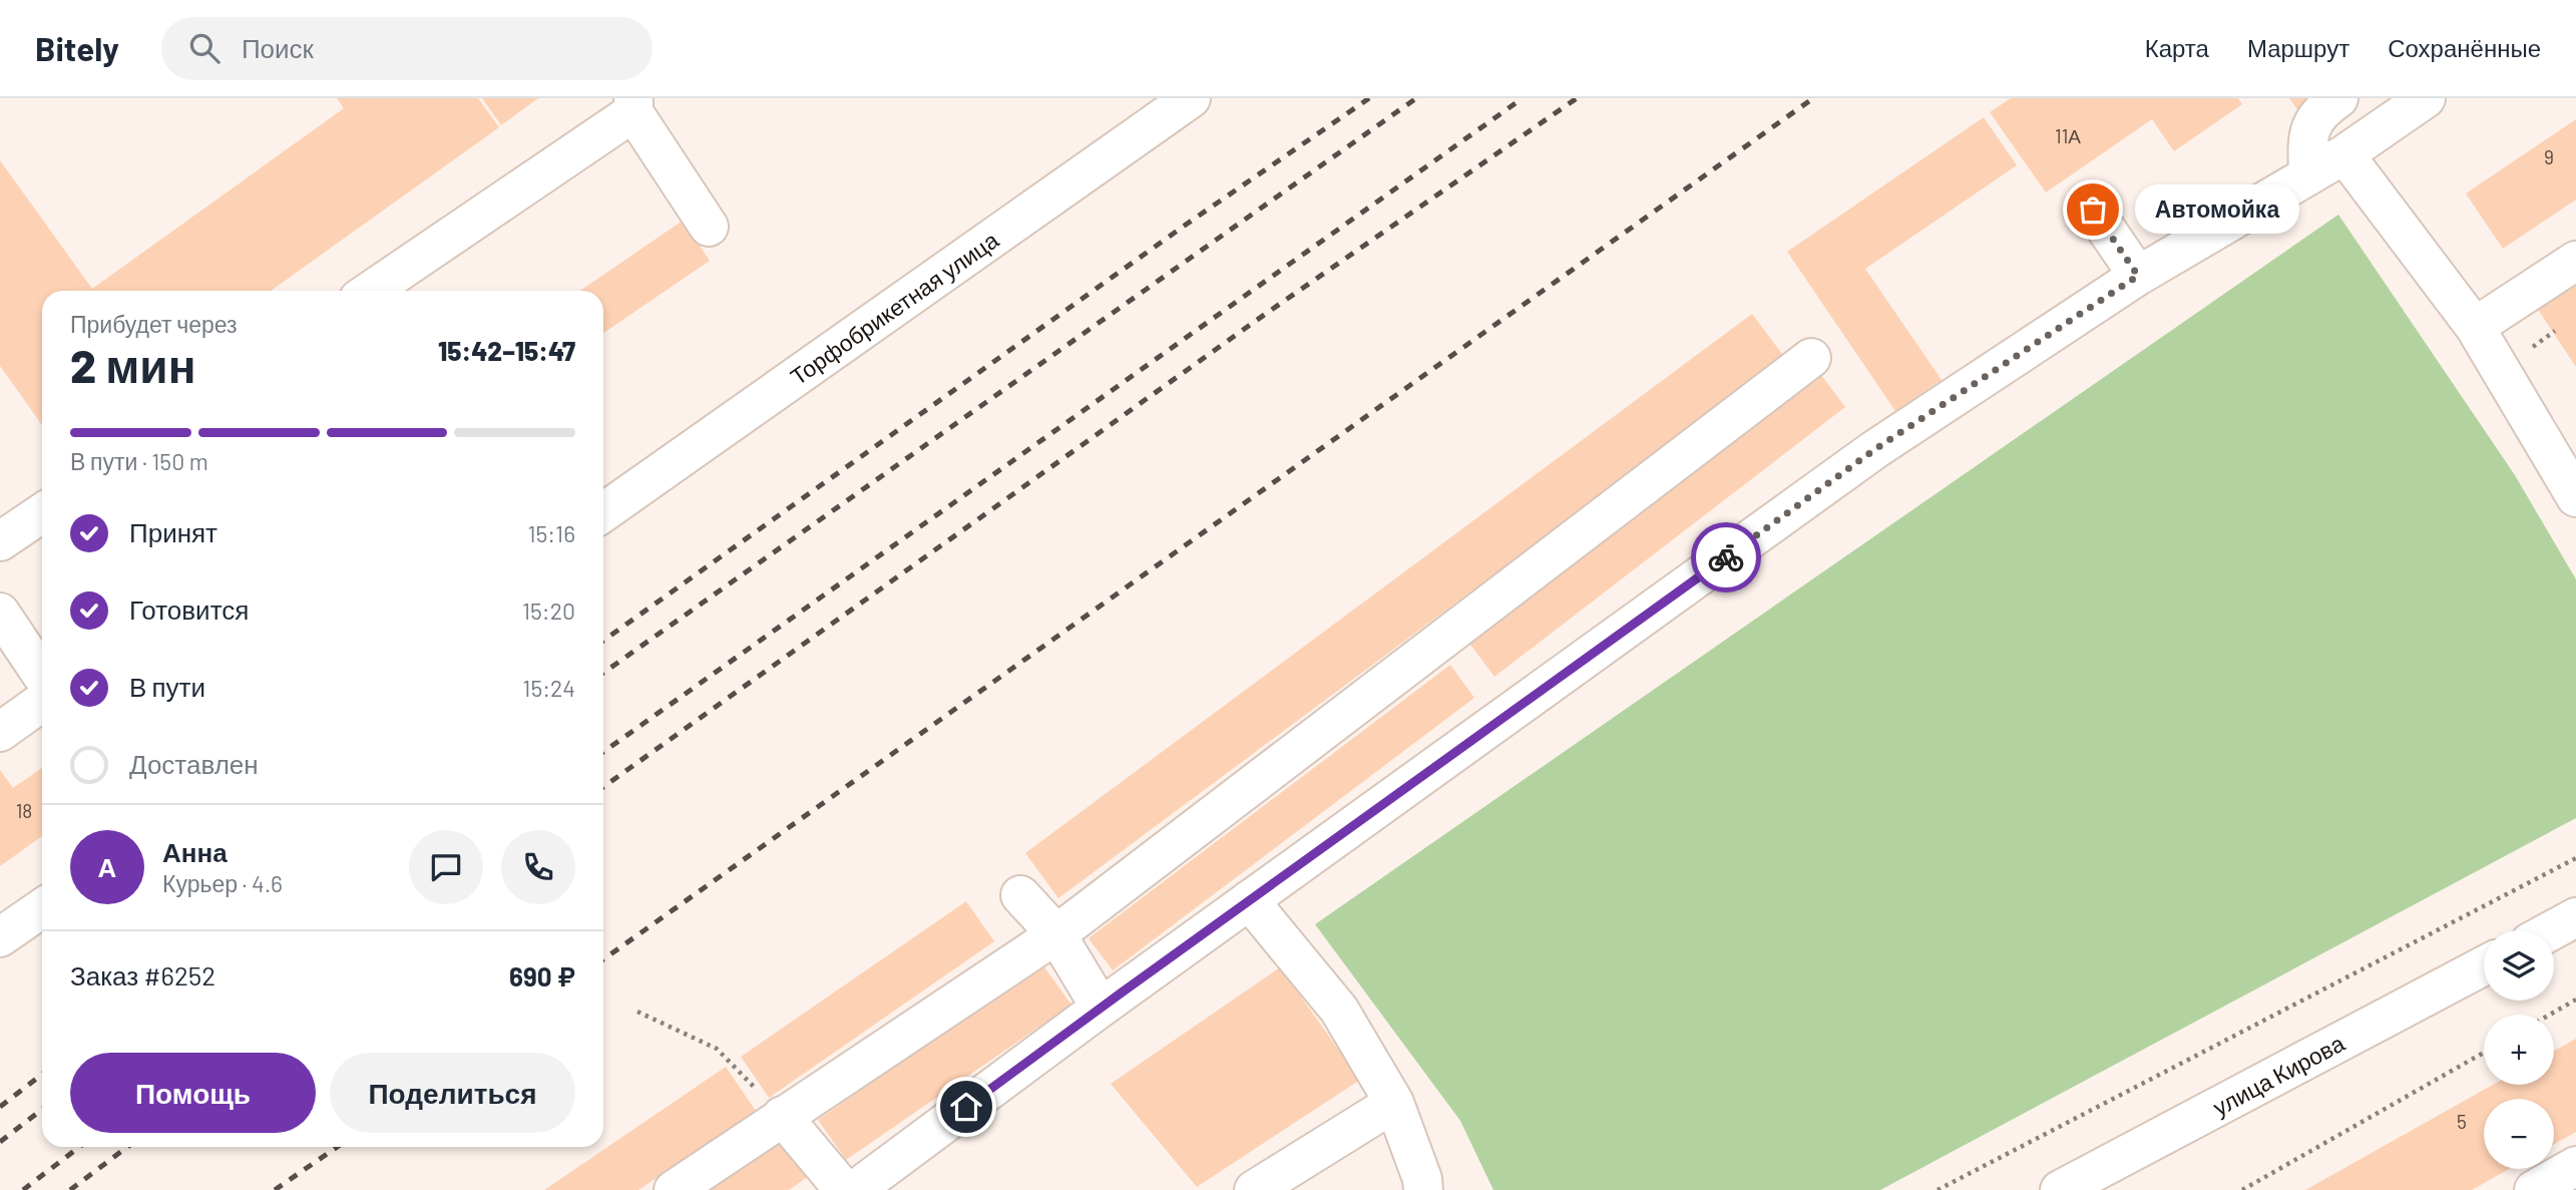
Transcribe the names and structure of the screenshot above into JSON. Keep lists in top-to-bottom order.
{
  "streets": {
    "street": ["Торфобрикетная улица", "улица Кирова"]
  },
  "places": ["Автомойка"],
  "house_numbers": [
    "11А",
    "9",
    "18",
    "5"
  ],
  "page": {
    "header": "Bitely",
    "search": "Поиск",
    "nav": ["Карта", "Маршрут", "Сохранённые"],
    "bubble": "Автомойка",
    "heading": ["2 мин", "Прибудет через", "15:42–15:47"],
    "panel": [
      "Анна",
      "Курьер · 4.6",
      "Заказ #6252",
      "690 ₽"
    ],
    "bar": "В пути · 150 m",
    "list": [
      ["Принят", "15:16"],
      ["Готовится", "15:20"],
      ["В пути", "15:24"],
      "Доставлен"
    ],
    "round": "А",
    "map_buttons": ["+", "−"],
    "buttons": ["Помощь", "Поделиться"]
  }
}
